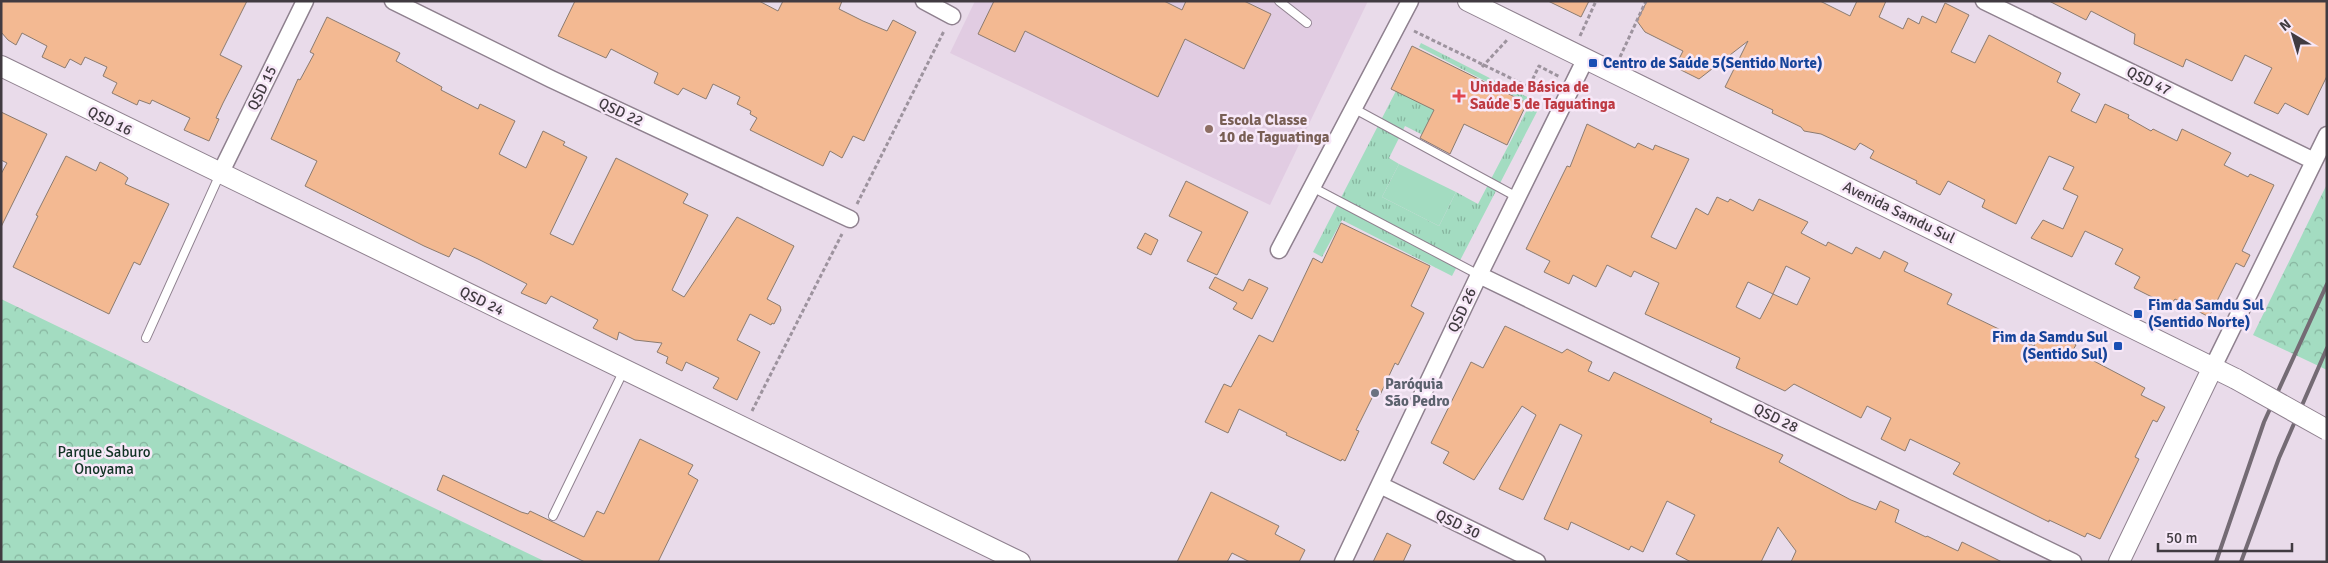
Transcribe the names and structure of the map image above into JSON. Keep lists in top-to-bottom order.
{
  "streets": {
    "street": [
      "QSD 47",
      "QSD 15",
      "QSD 22",
      "QSD 16",
      "Avenida Samdu Sul",
      "QSD 24",
      "QSD 26",
      "QSD 28",
      "QSD 30"
    ]
  },
  "crossings": [
    ["QSD 15", "QSD 16"],
    ["QSD 15", "QSD 24"],
    ["QSD 16", "QSD 24"],
    ["Avenida Samdu Sul", "QSD 26"],
    ["QSD 26", "QSD 28"],
    ["QSD 26", "QSD 30"]
  ],
  "parks": ["Parque Saburo Onoyama"],
  "places": {
    "transit": ["Centro de Saúde 5(Sentido Norte)", "Fim da Samdu Sul (Sentido Norte)", "Fim da Samdu Sul (Sentido Sul)"],
    "health": ["Unidade Básica de Saúde 5 de Taguatinga"],
    "other": ["Escola Classe 10 de Taguatinga", "Paróquia São Pedro"]
  },
  "scale_bar": "50 m",
  "north": "top left"
}
